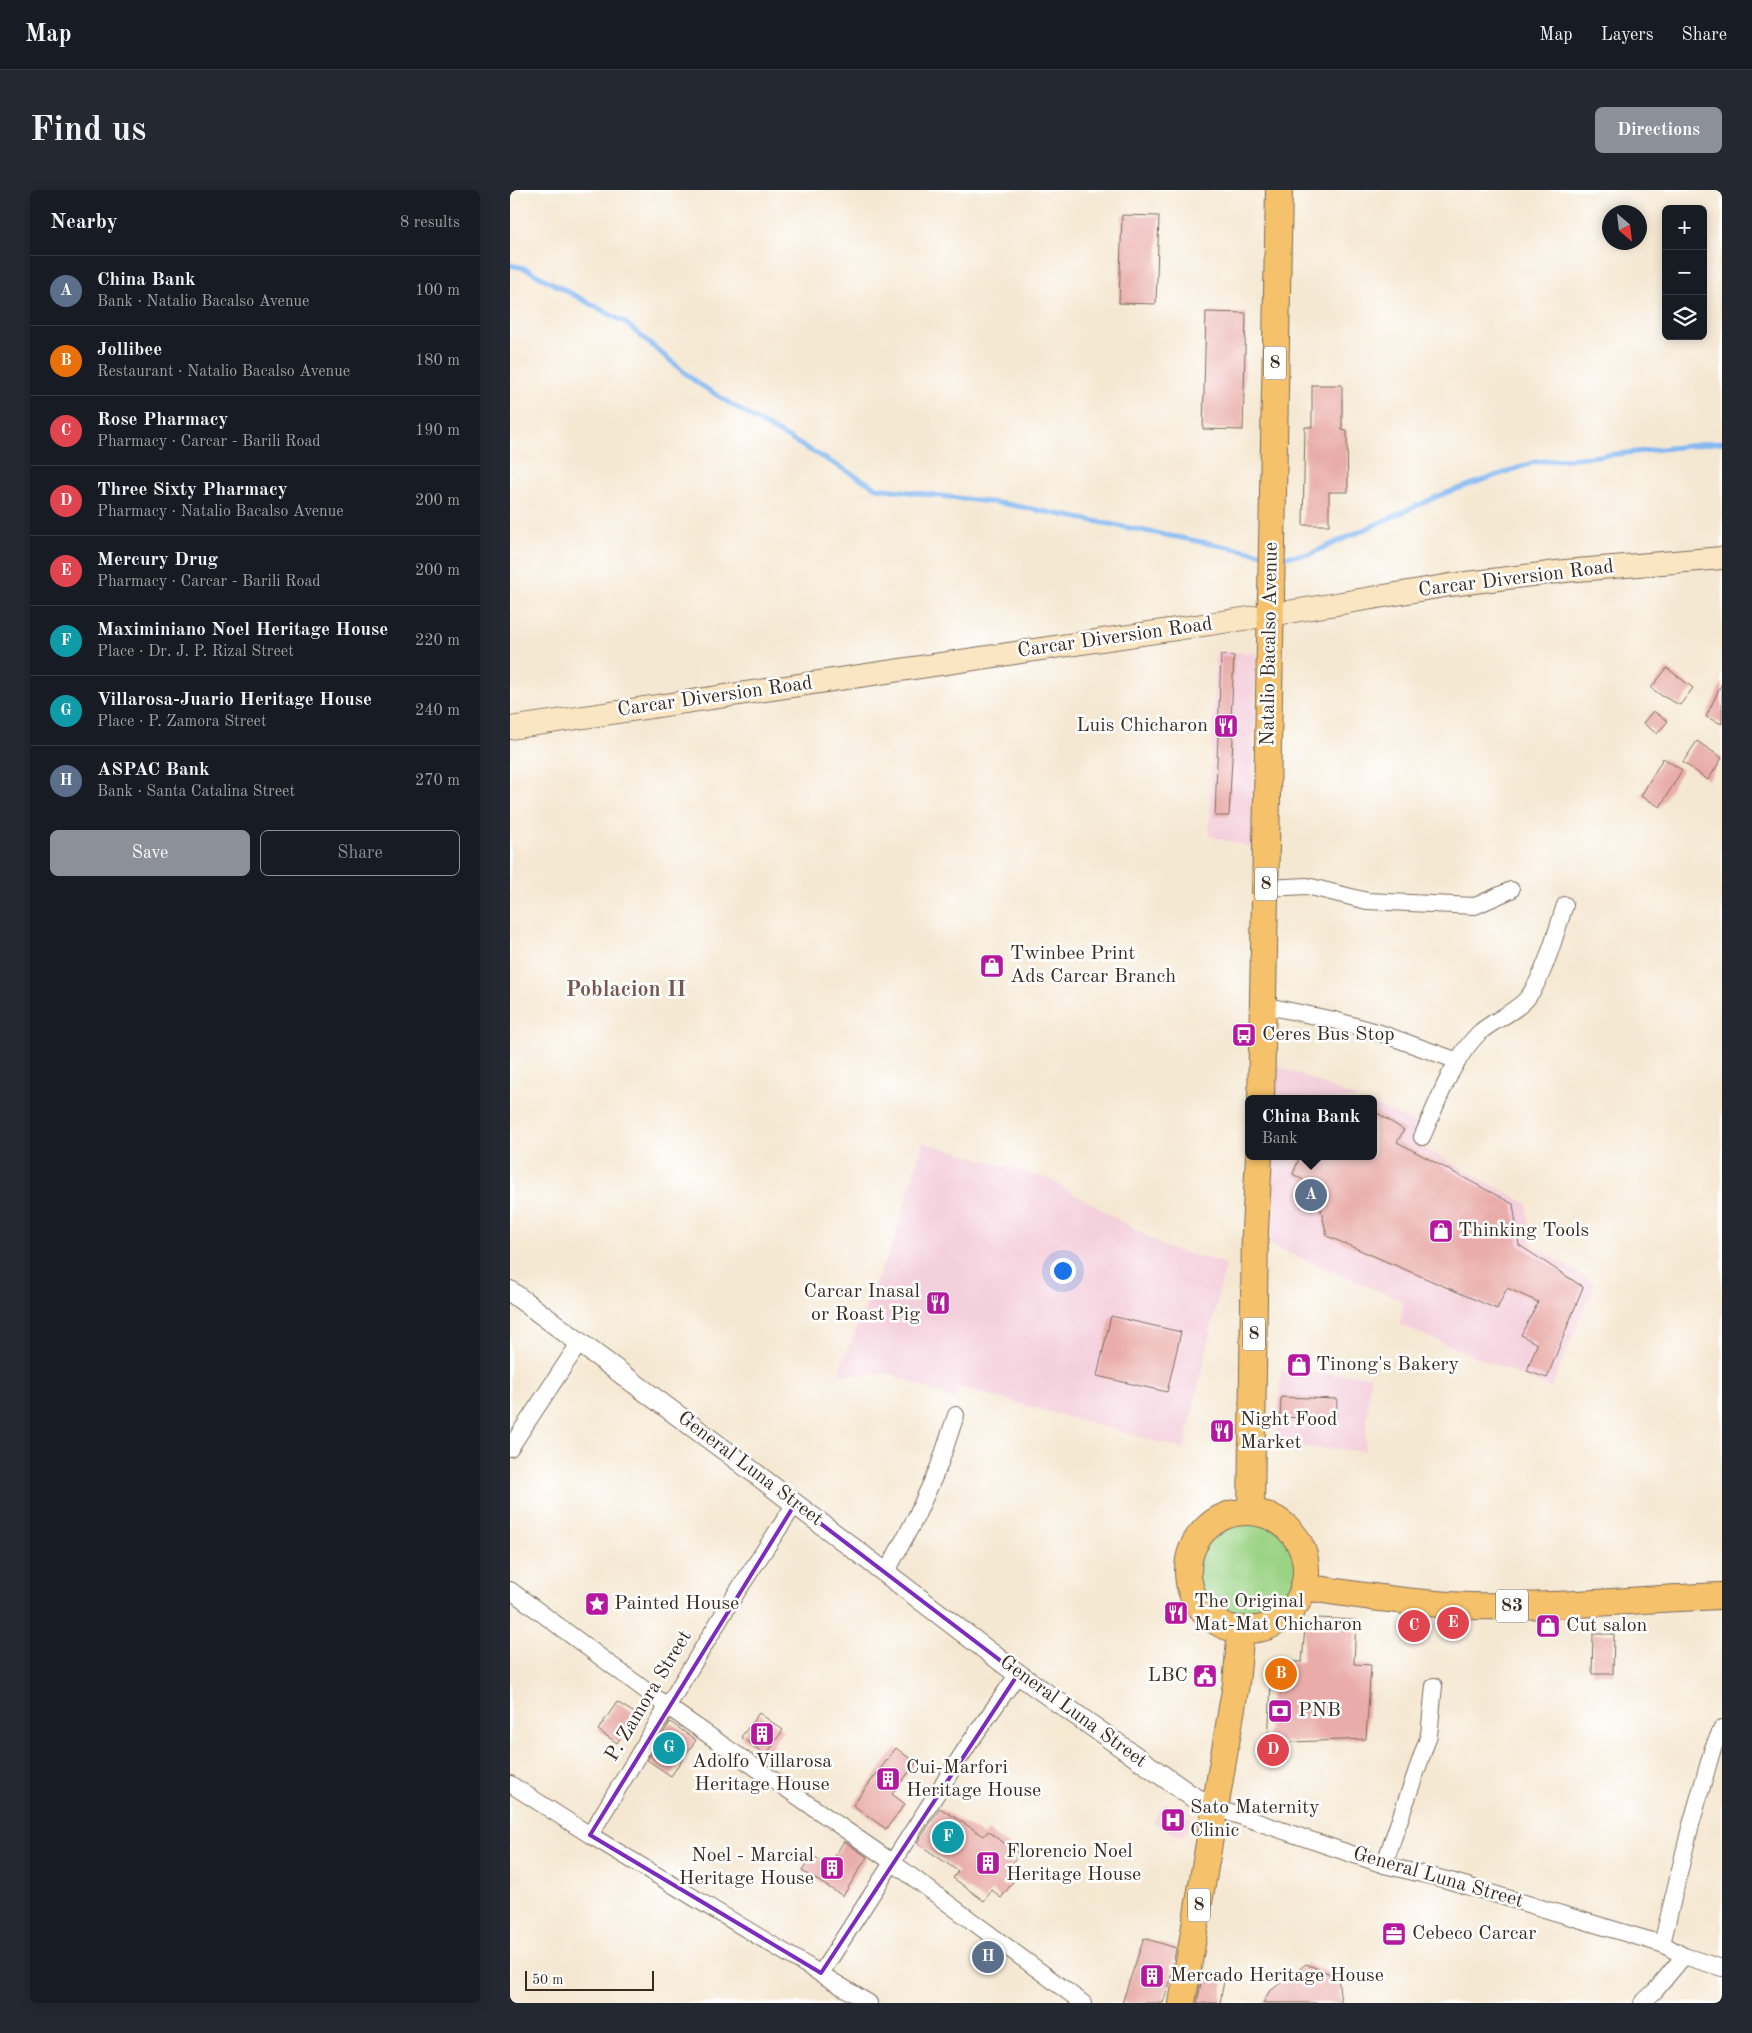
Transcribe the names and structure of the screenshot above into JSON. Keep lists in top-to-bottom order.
{
  "streets": {
    "highway": ["8", "Natalio Bacalso Avenue", "83"],
    "main road": ["Carcar Diversion Road"],
    "street": ["General Luna Street", "P. Zamora Street"]
  },
  "crossings": [
    ["8", "General Luna Street"],
    ["8", "83"],
    ["Carcar Diversion Road", "Natalio Bacalso Avenue"],
    ["General Luna Street", "P. Zamora Street"]
  ],
  "districts": ["Poblacion II"],
  "places": {
    "restaurant": [
      "Luis Chicharon",
      "Carcar Inasal or Roast Pig",
      "Night Food Market",
      "The Original Mat-Mat Chicharon"
    ],
    "shop": [
      "Twinbee Print Ads Carcar Branch",
      "Thinking Tools",
      "Tinong's Bakery",
      "Cut salon"
    ],
    "bus stop": ["Ceres Bus Stop"],
    "place": ["Painted House"],
    "public building": ["LBC"],
    "bank": ["PNB"],
    "building": [
      "Adolfo Villarosa Heritage House",
      "Cui-Marfori Heritage House",
      "Florencio Noel Heritage House",
      "Noel - Marcial Heritage House",
      "Mercado Heritage House"
    ],
    "hospital": ["Sato Maternity Clinic"],
    "office": ["Cebeco Carcar"]
  },
  "scale_bar": "50 m",
  "north": "bottom right",
  "page": {
    "header": "Map",
    "nav": ["Map", "Layers", "Share"],
    "buttons": [
      "Directions",
      ["Save", "Share"]
    ],
    "title": "Find us",
    "heading": ["Nearby", "8 results"],
    "map_buttons": ["+", "−"],
    "list": [
      {
        "mark": "A",
        "name": "China Bank",
        "note": "Bank · Natalio Bacalso Avenue",
        "value": "100 m"
      },
      {
        "mark": "B",
        "name": "Jollibee",
        "note": "Restaurant · Natalio Bacalso Avenue",
        "value": "180 m"
      },
      {
        "mark": "C",
        "name": "Rose Pharmacy",
        "note": "Pharmacy · Carcar - Barili Road",
        "value": "190 m"
      },
      {
        "mark": "D",
        "name": "Three Sixty Pharmacy",
        "note": "Pharmacy · Natalio Bacalso Avenue",
        "value": "200 m"
      },
      {
        "mark": "E",
        "name": "Mercury Drug",
        "note": "Pharmacy · Carcar - Barili Road",
        "value": "200 m"
      },
      {
        "mark": "F",
        "name": "Maximiniano Noel Heritage House",
        "note": "Place · Dr. J. P. Rizal Street",
        "value": "220 m"
      },
      {
        "mark": "G",
        "name": "Villarosa-Juario Heritage House",
        "note": "Place · P. Zamora Street",
        "value": "240 m"
      },
      {
        "mark": "H",
        "name": "ASPAC Bank",
        "note": "Bank · Santa Catalina Street",
        "value": "270 m"
      }
    ],
    "popup": ["China Bank", "Bank"],
    "pins": [
      "A",
      "E",
      "C",
      "B",
      "G",
      "D",
      "F",
      "H"
    ],
    "scale": "50 m"
  }
}
